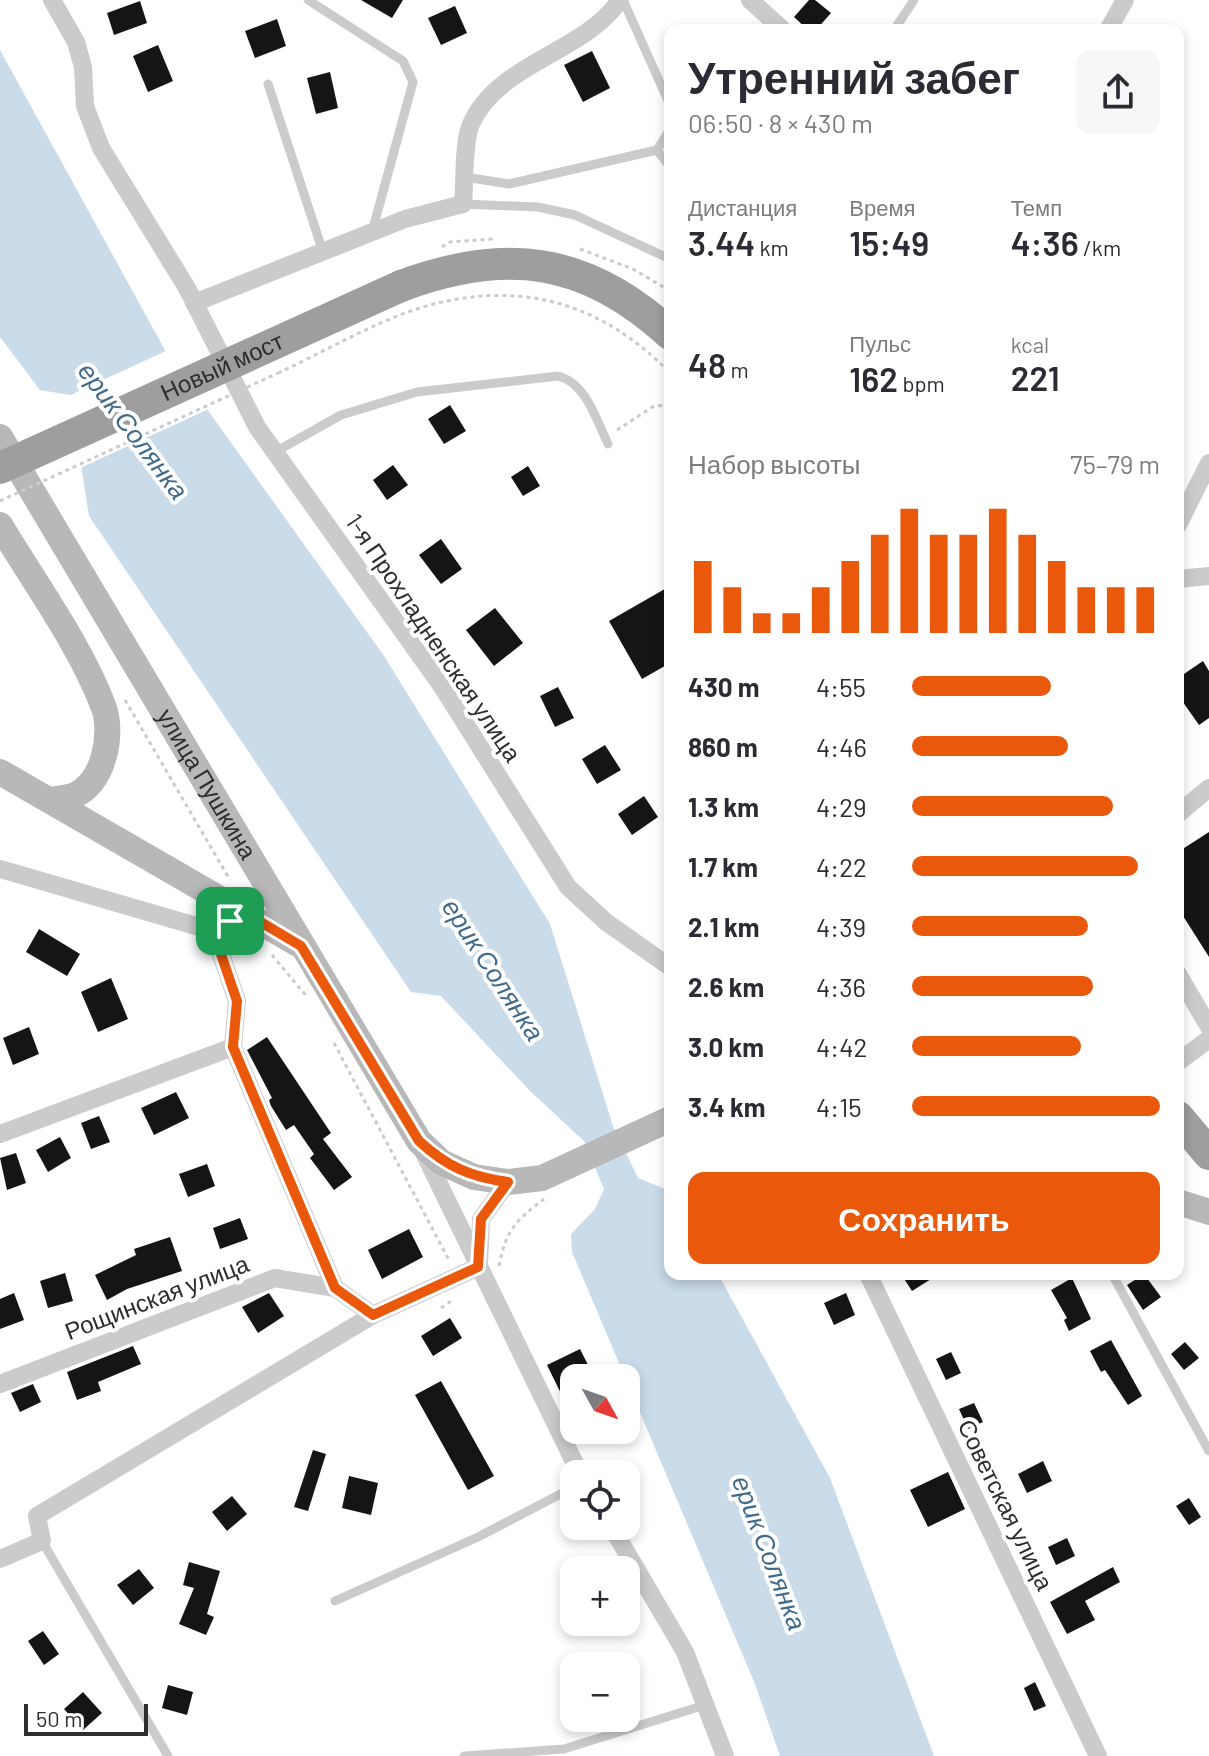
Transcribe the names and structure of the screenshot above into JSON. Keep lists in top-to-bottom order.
{
  "streets": {
    "highway": ["Новый мост"],
    "main road": ["улица Пушкина"],
    "street": ["1-я Прохладненская улица", "Рощинская улица", "Советская улица"]
  },
  "water": ["ерик Солянка"],
  "scale_bar": "50 m",
  "north": "bottom right",
  "page": {
    "heading": ["Утренний забег", "06:50 · 8 × 430 m"],
    "stats": [
      ["Дистанция", "3.44 km"],
      ["Время", "15:49"],
      ["Темп", "4:36 /km"],
      ["48 m"],
      ["Пульс", "162 bpm"],
      ["kcal", "221"]
    ],
    "chart": ["Набор высоты", "75–79 m"],
    "list": [
      {
        "name": "430 m",
        "note": "4:55"
      },
      {
        "name": "860 m",
        "note": "4:46"
      },
      {
        "name": "1.3 km",
        "note": "4:29"
      },
      {
        "name": "1.7 km",
        "note": "4:22"
      },
      {
        "name": "2.1 km",
        "note": "4:39"
      },
      {
        "name": "2.6 km",
        "note": "4:36"
      },
      {
        "name": "3.0 km",
        "note": "4:42"
      },
      {
        "name": "3.4 km",
        "note": "4:15"
      }
    ],
    "buttons": "Сохранить",
    "map_buttons": ["+", "−"],
    "scale": "50 m"
  }
}
